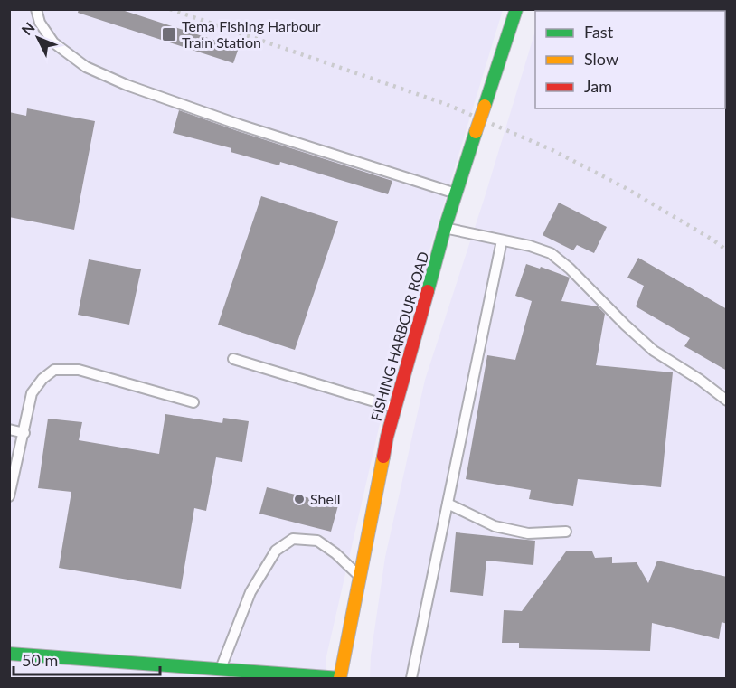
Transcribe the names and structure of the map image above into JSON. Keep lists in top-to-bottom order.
{
  "streets": {
    "street": ["FISHING HARBOUR ROAD"]
  },
  "places": {
    "transit": ["Tema Fishing Harbour Train Station"],
    "other": ["Shell"]
  },
  "legend": ["Fast", "Slow", "Jam"],
  "scale_bar": "50 m",
  "north": "top left"
}
